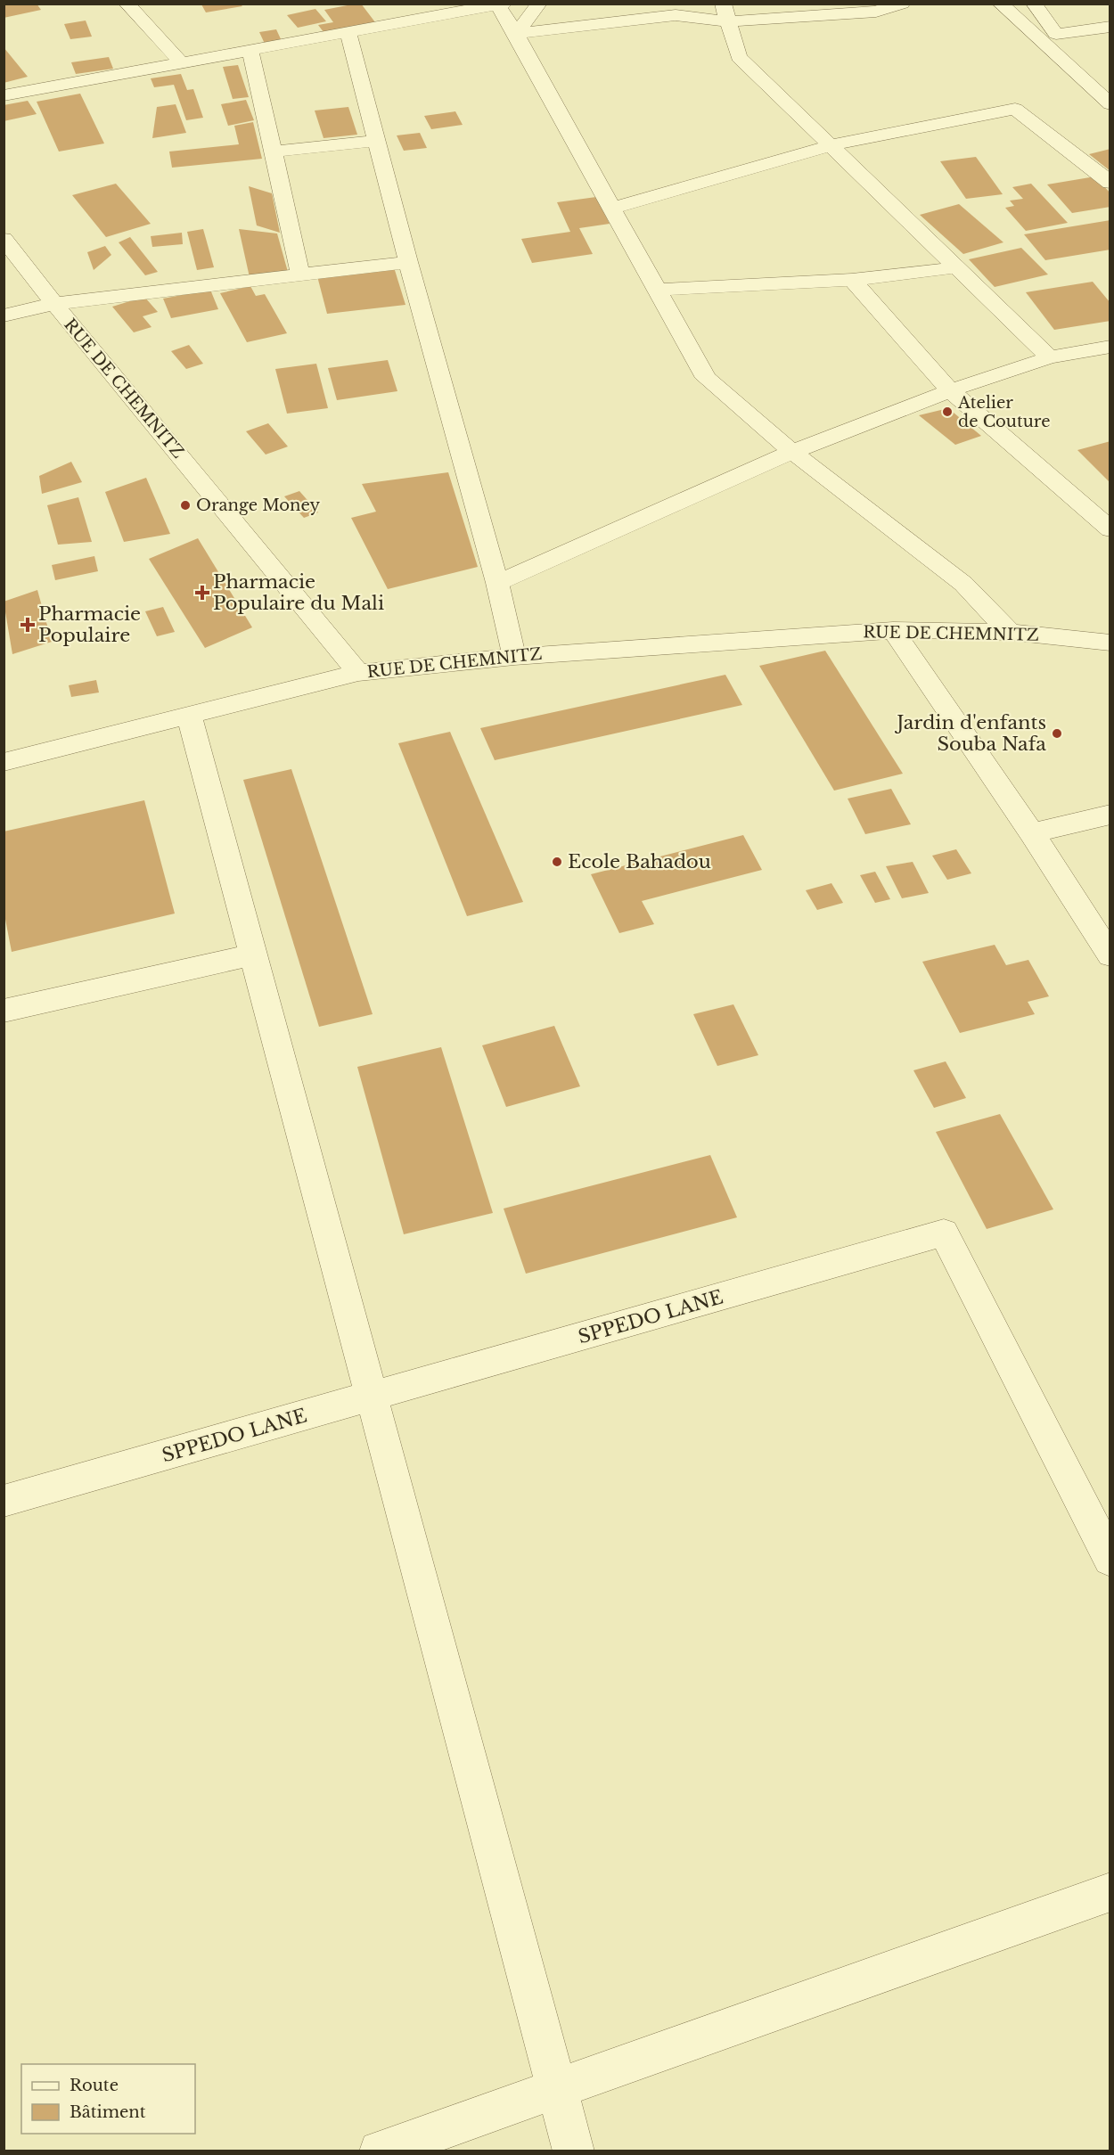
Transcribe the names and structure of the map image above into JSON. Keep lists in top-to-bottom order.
{
  "streets": {
    "street": ["RUE DE CHEMNITZ", "SPPEDO LANE"]
  },
  "places": {
    "other": [
      "Atelier de Couture",
      "Orange Money",
      "Jardin d'enfants Souba Nafa",
      "Ecole Bahadou"
    ],
    "health": ["Pharmacie Populaire du Mali", "Pharmacie Populaire"]
  },
  "legend": ["Route", "Bâtiment"]
}
